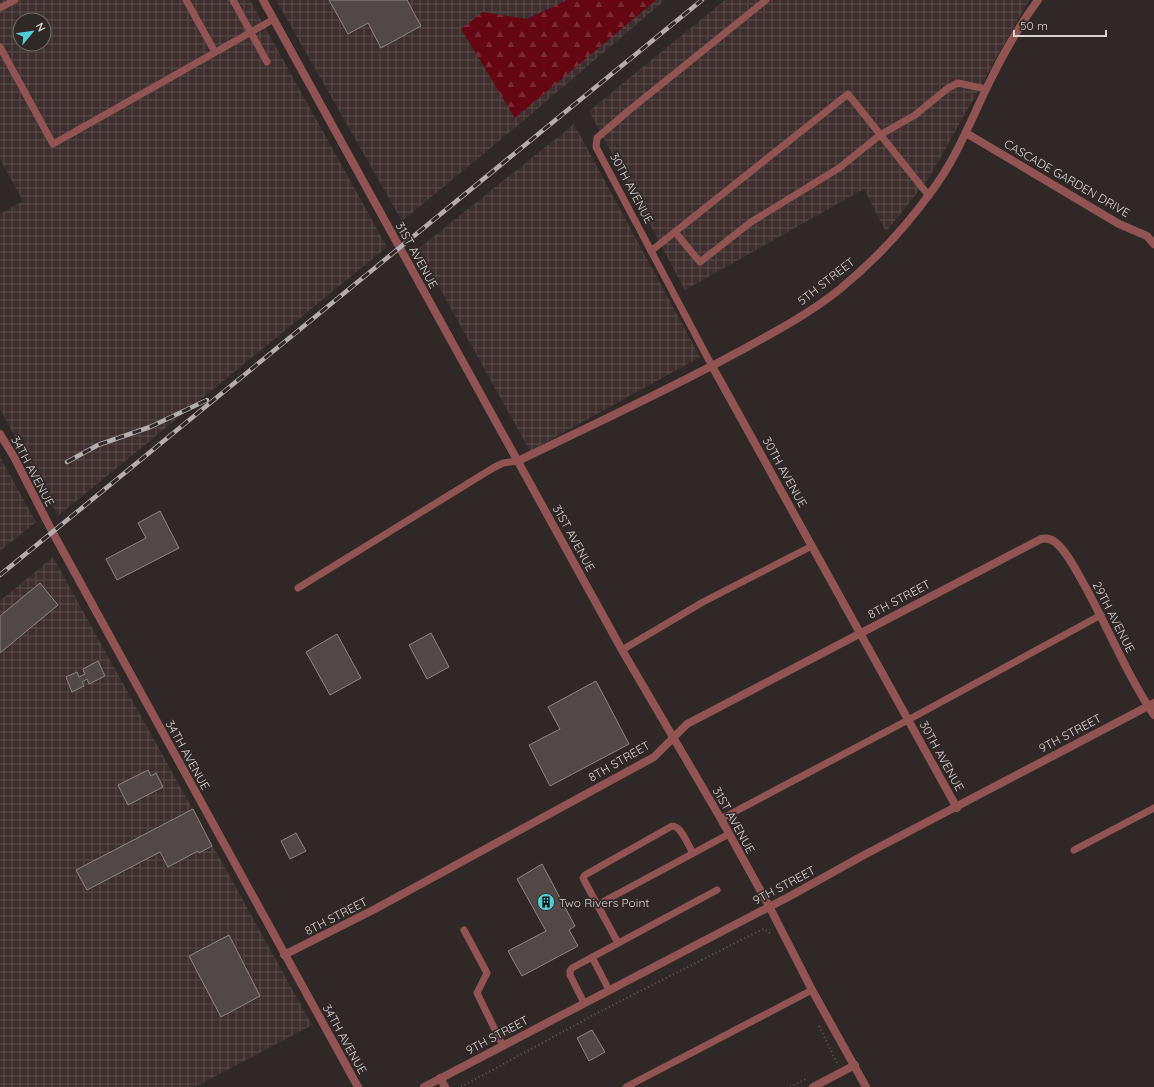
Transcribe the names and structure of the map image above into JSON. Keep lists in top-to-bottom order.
{
  "streets": {
    "street": [
      "CASCADE GARDEN DRIVE",
      "30TH AVENUE",
      "31ST AVENUE",
      "5TH STREET",
      "34TH AVENUE",
      "8TH STREET",
      "29TH AVENUE",
      "9TH STREET"
    ]
  },
  "crossings": [
    ["CASCADE GARDEN DRIVE", "5TH STREET"],
    ["30TH AVENUE", "5TH STREET"],
    ["30TH AVENUE", "8TH STREET"],
    ["30TH AVENUE", "9TH STREET"],
    ["31ST AVENUE", "5TH STREET"],
    ["31ST AVENUE", "8TH STREET"],
    ["31ST AVENUE", "9TH STREET"],
    ["34TH AVENUE", "8TH STREET"],
    ["8TH STREET", "29TH AVENUE"],
    ["29TH AVENUE", "9TH STREET"]
  ],
  "places": {
    "building": ["Two Rivers Point"]
  },
  "scale_bar": "50 m",
  "north": "top right"
}
